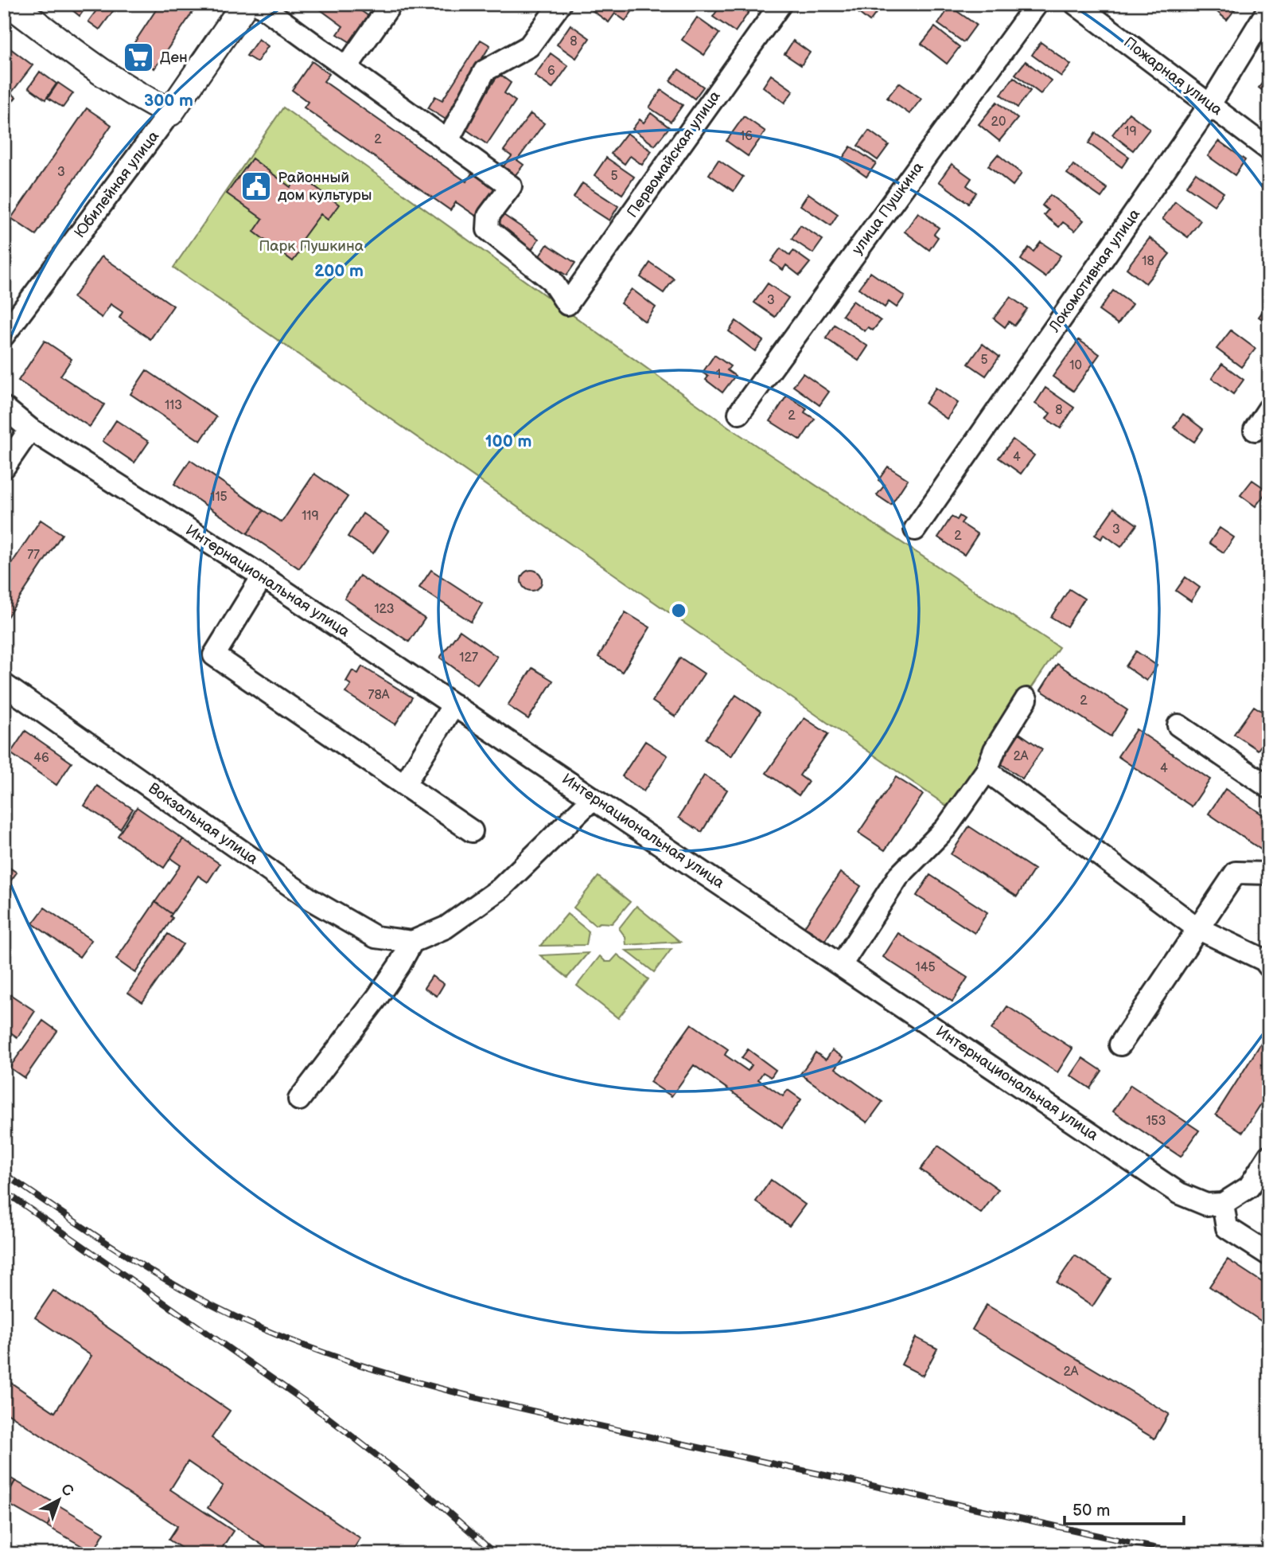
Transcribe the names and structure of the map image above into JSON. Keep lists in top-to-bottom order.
{
  "streets": {
    "main road": ["Юбилейная улица"],
    "street": [
      "Пожарная улица",
      "Первомайская улица",
      "улица Пушкина",
      "Локомотивная улица",
      "Интернациональная улица",
      "Вокзальная улица"
    ]
  },
  "crossings": [
    ["Пожарная улица", "Локомотивная улица"]
  ],
  "parks": ["Парк Пушкина"],
  "places": {
    "supermarket": ["Ден"],
    "public building": ["Районный дом культуры"]
  },
  "house_numbers": [
    "8",
    "6",
    "20",
    "19",
    "16",
    "2",
    "3",
    "5",
    "18",
    "3",
    "5",
    "10",
    "1",
    "113",
    "8",
    "2",
    "4",
    "115",
    "119",
    "3",
    "2",
    "77",
    "123",
    "127",
    "78А",
    "2",
    "2А",
    "46",
    "4",
    "145",
    "153",
    "2А"
  ],
  "scale_bar": "50 m",
  "north": "top right",
  "rings": ["300 m", "200 m", "100 m"]
}
